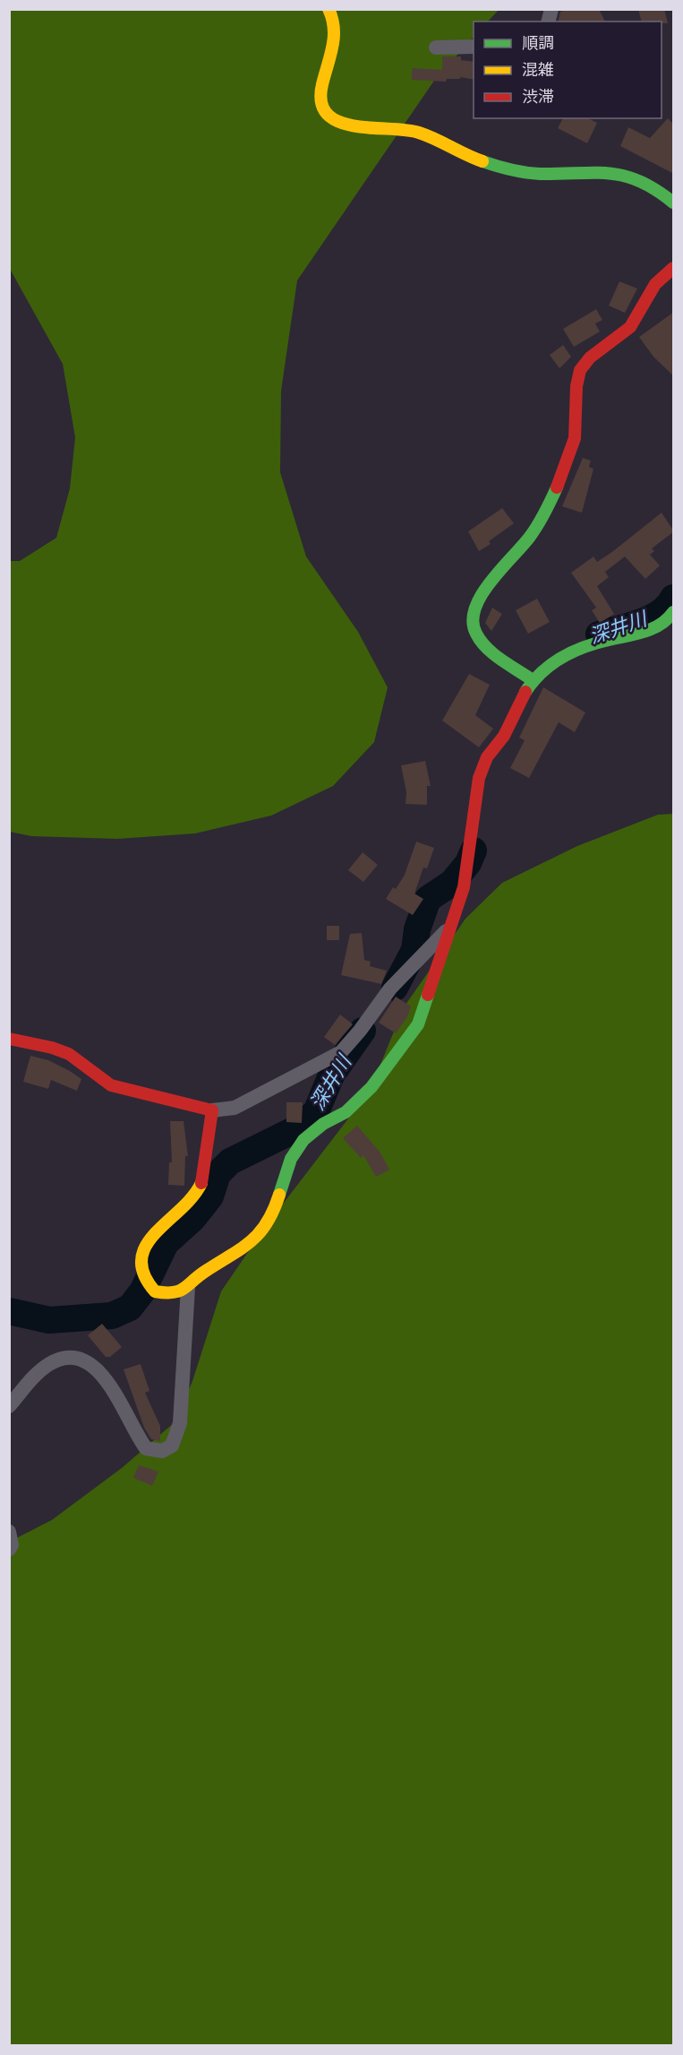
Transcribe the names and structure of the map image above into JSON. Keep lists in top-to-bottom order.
{
  "water": ["深井川"],
  "legend": ["順調", "混雑", "渋滞"]
}
